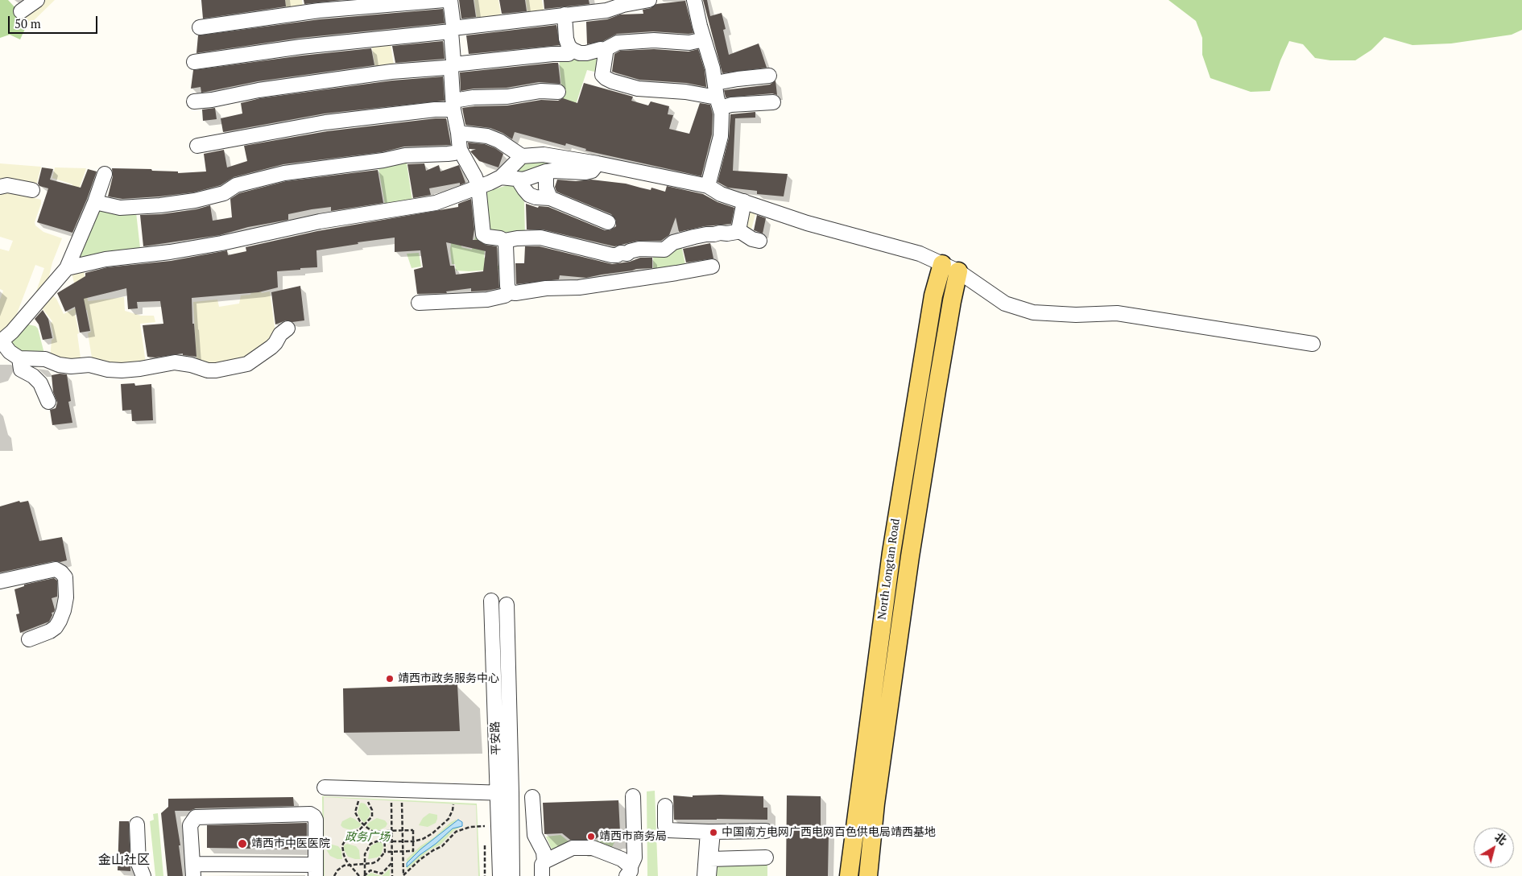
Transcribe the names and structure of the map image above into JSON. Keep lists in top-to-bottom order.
{
  "streets": {
    "main road": ["North Longtan Road"],
    "street": ["平安路"]
  },
  "districts": ["金山社区"],
  "parks": ["政务广场"],
  "places": [
    "靖西市政务服务中心",
    "中国南方电网广西电网百色供电局靖西基地",
    "靖西市商务局",
    "靖西市中医医院"
  ],
  "scale_bar": "50 m",
  "north": "top right"
}
